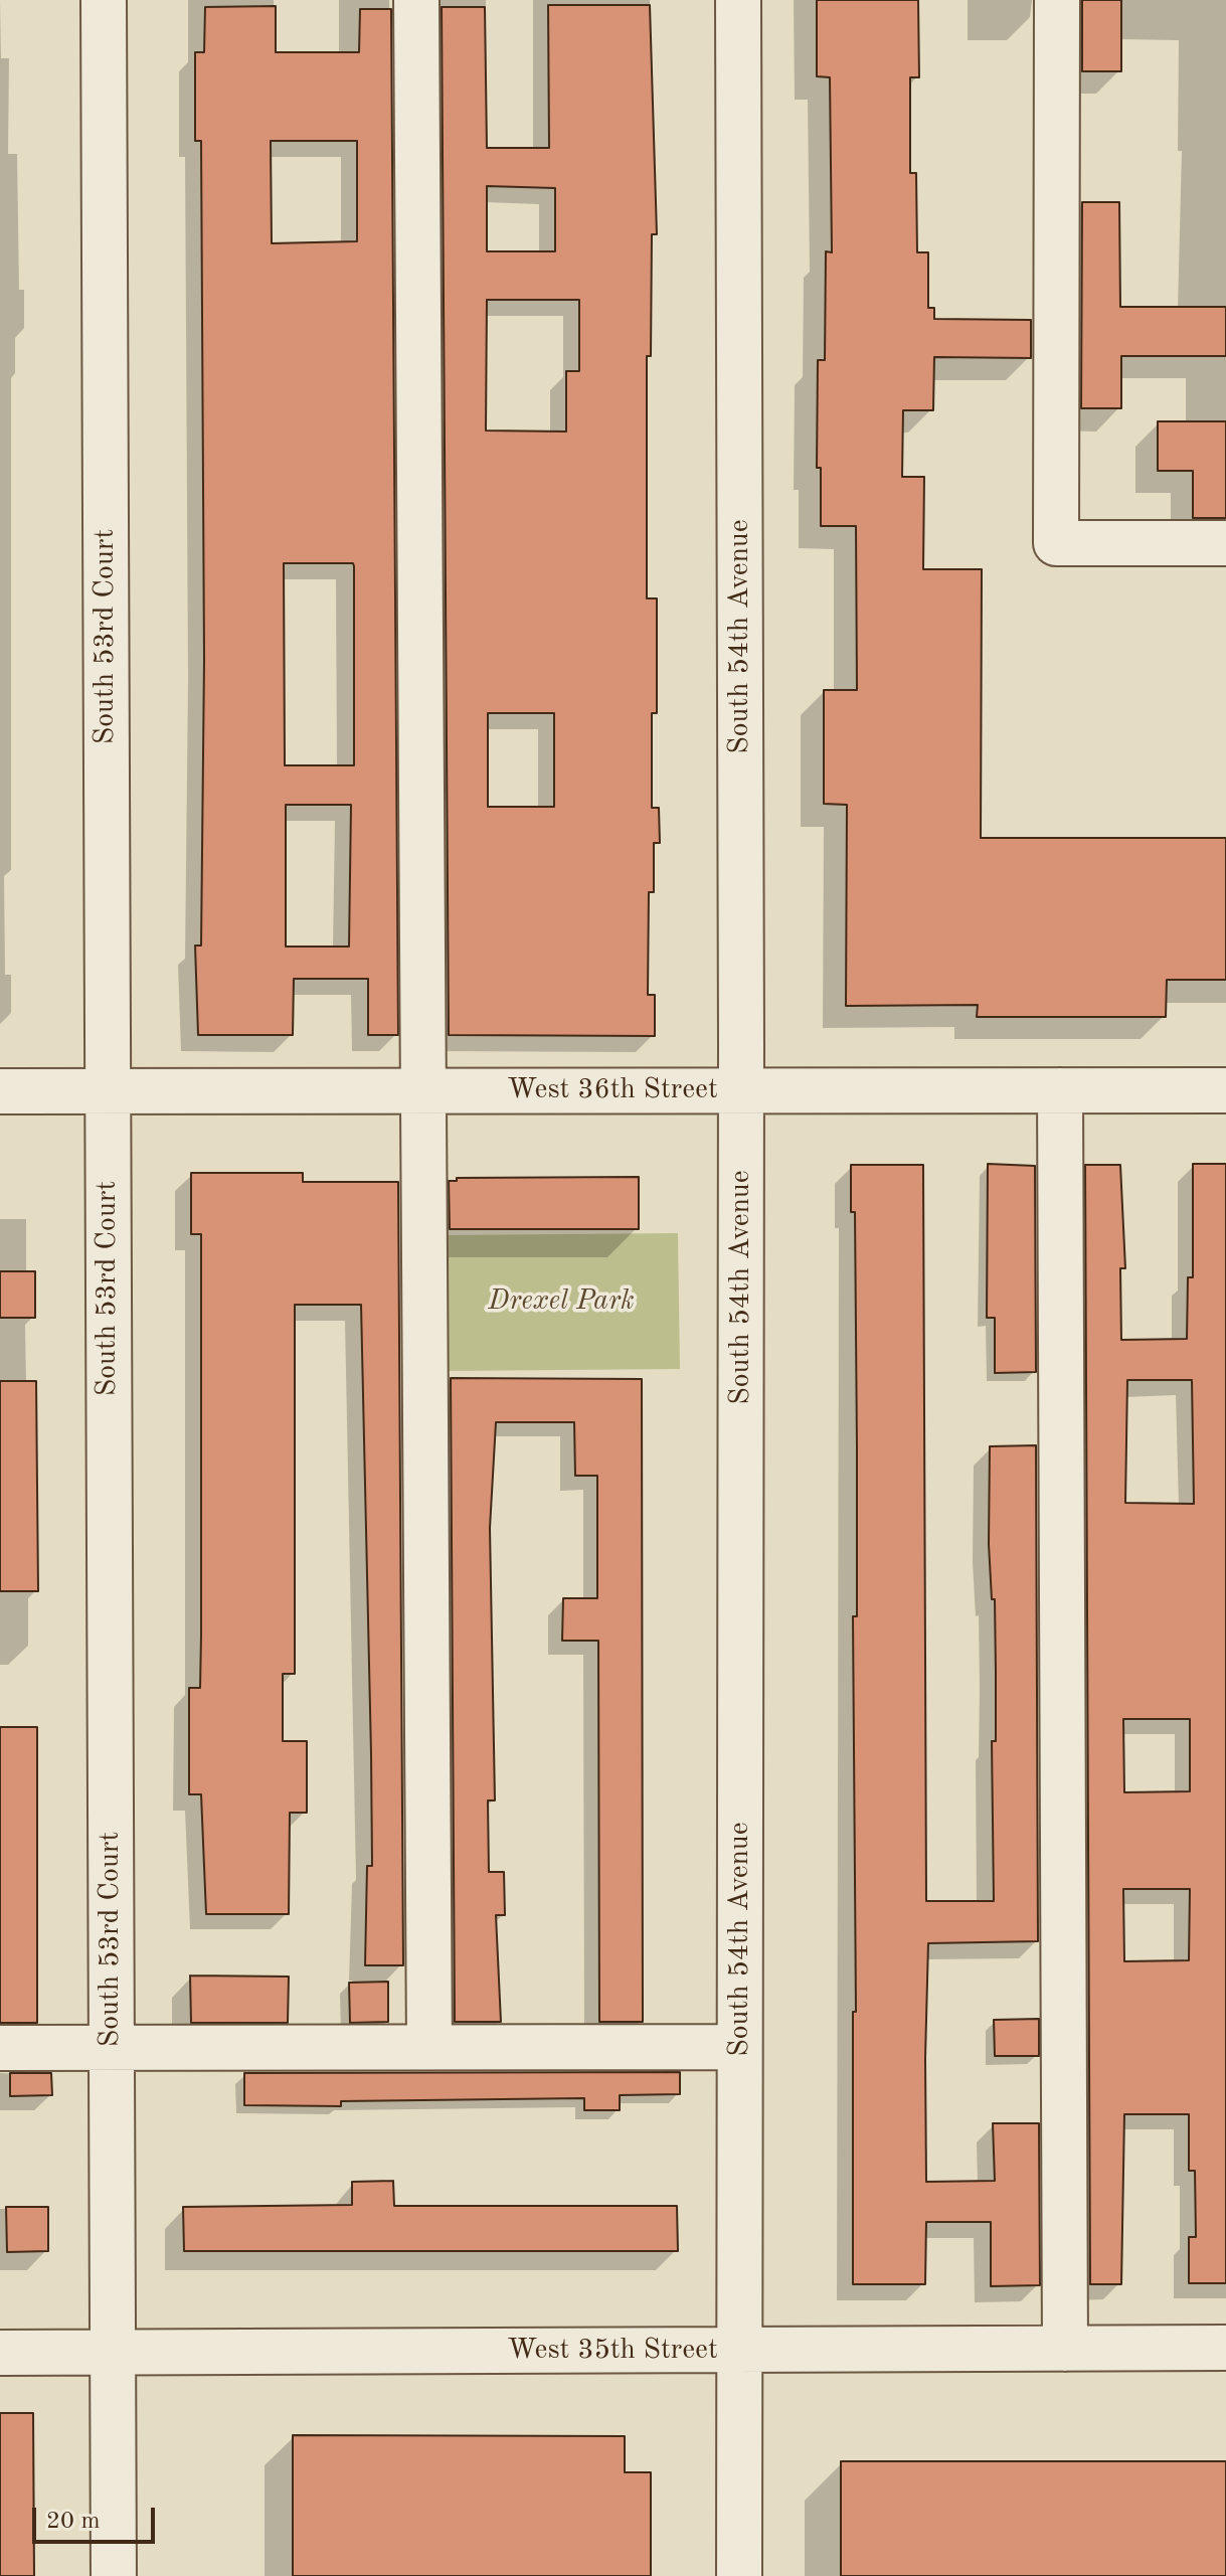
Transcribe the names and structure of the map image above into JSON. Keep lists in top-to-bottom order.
{
  "streets": {
    "street": [
      "South 53rd Court",
      "South 54th Avenue",
      "West 36th Street",
      "West 35th Street"
    ]
  },
  "crossings": [
    ["South 53rd Court", "West 36th Street"],
    ["South 53rd Court", "West 35th Street"],
    ["South 54th Avenue", "West 36th Street"],
    ["South 54th Avenue", "West 35th Street"]
  ],
  "parks": ["Drexel Park"],
  "scale_bar": "20 m"
}
